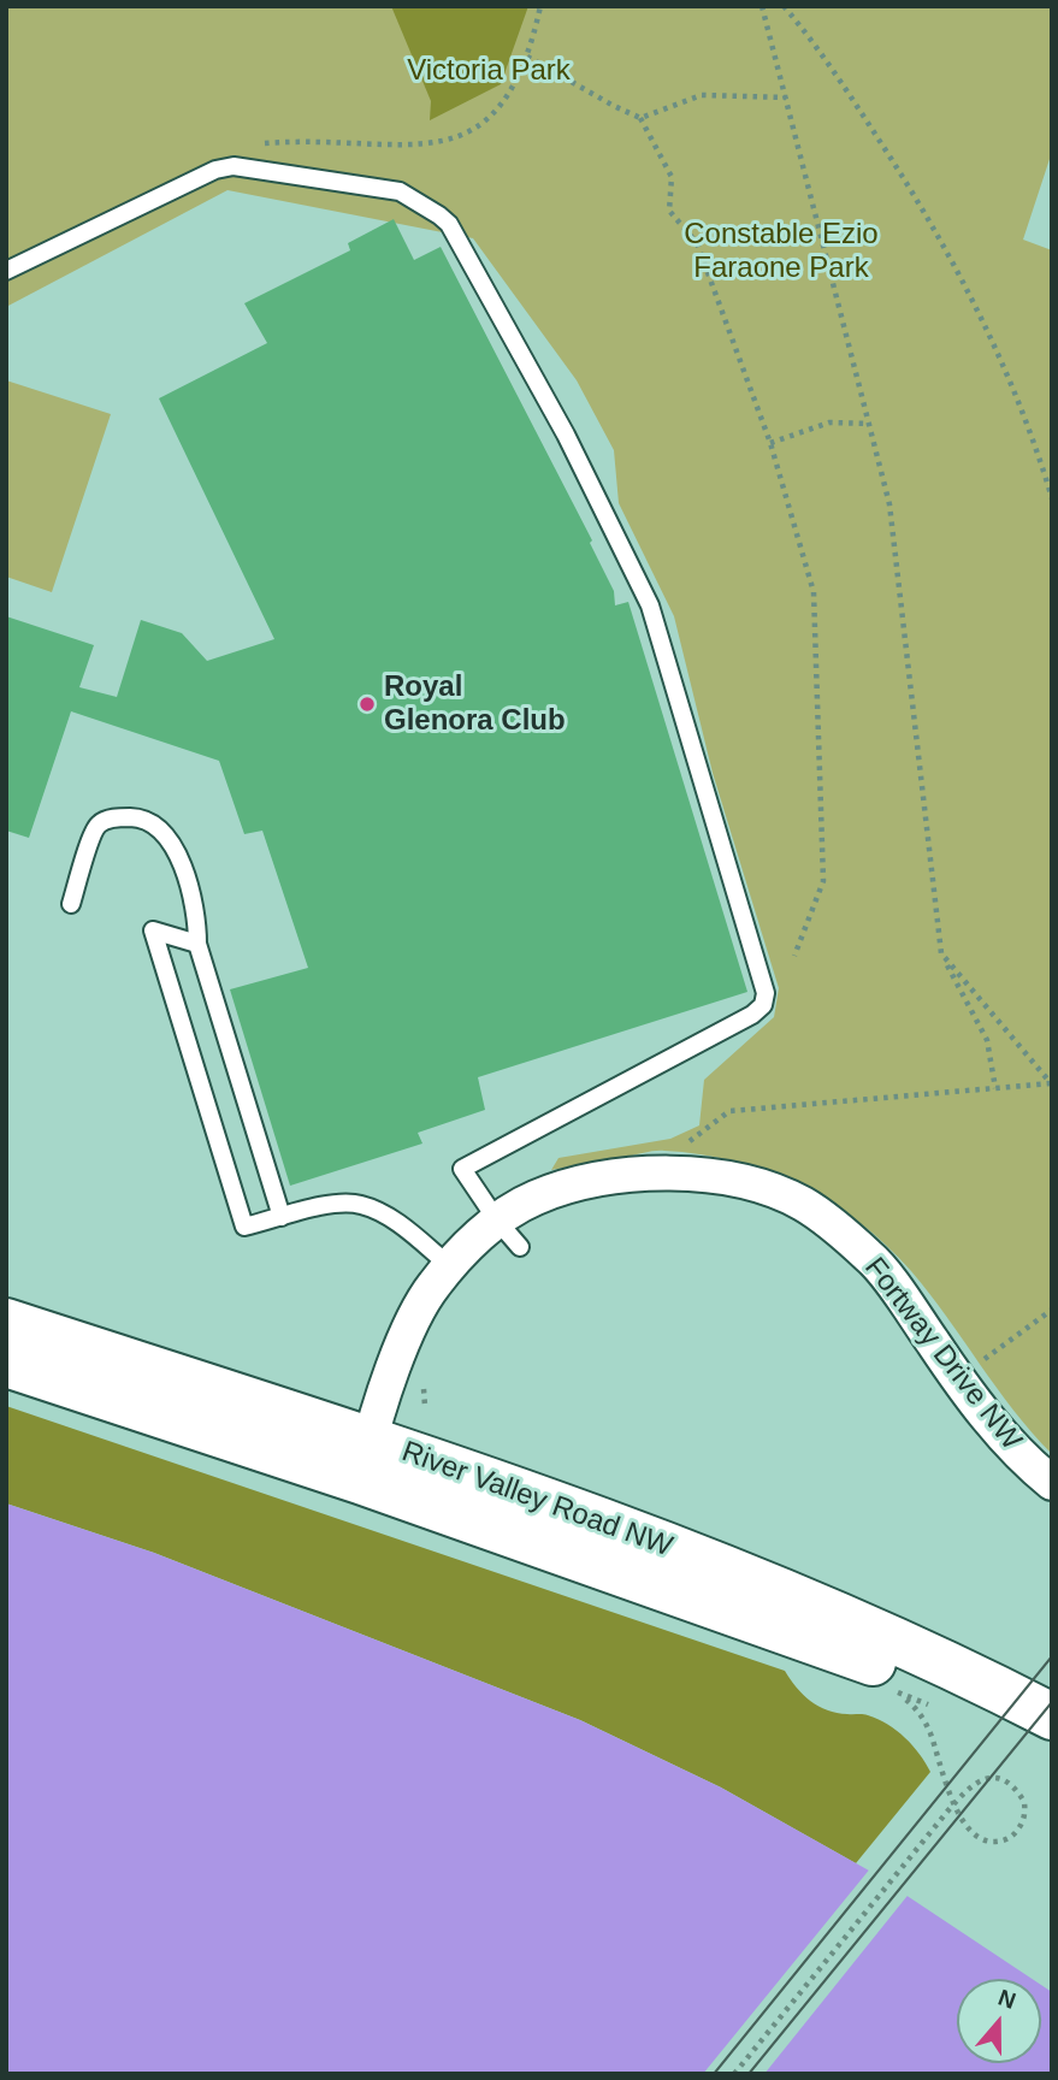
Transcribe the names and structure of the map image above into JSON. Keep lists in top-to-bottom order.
{
  "streets": {
    "main road": ["River Valley Road NW"],
    "street": ["Fortway Drive NW"]
  },
  "crossings": [
    ["Fortway Drive NW", "River Valley Road NW"]
  ],
  "parks": ["Victoria Park", "Constable Ezio Faraone Park"],
  "places": ["Royal Glenora Club"],
  "north": "top"
}
